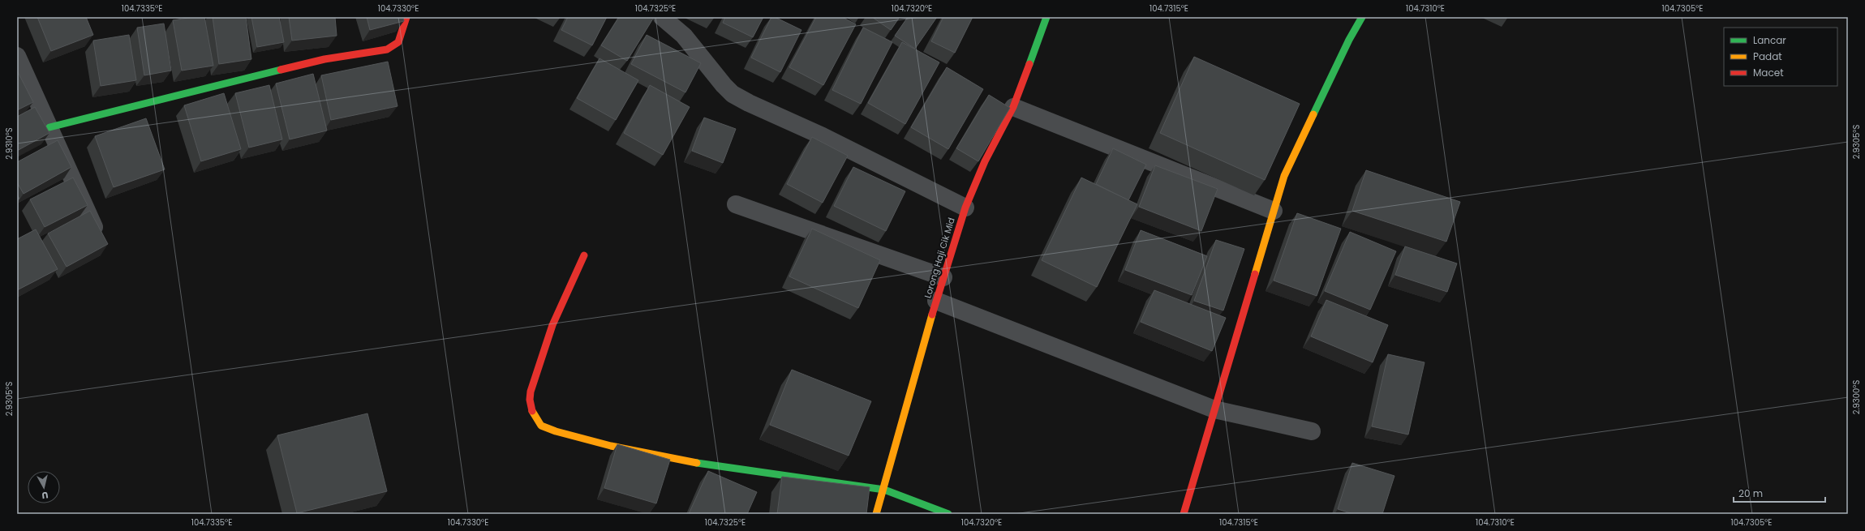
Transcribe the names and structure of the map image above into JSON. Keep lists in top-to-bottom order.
{
  "streets": {
    "street": ["Lorong Haji Cik Mid"]
  },
  "legend": ["Lancar", "Padat", "Macet"],
  "scale_bar": "20 m",
  "north": "bottom",
  "coordinates": [
    "104.7335°E",
    "104.7330°E",
    "104.7325°E",
    "104.7320°E",
    "104.7315°E",
    "104.7310°E",
    "104.7305°E",
    "2.9305°S",
    "2.9310°S",
    "2.9300°S"
  ]
}
